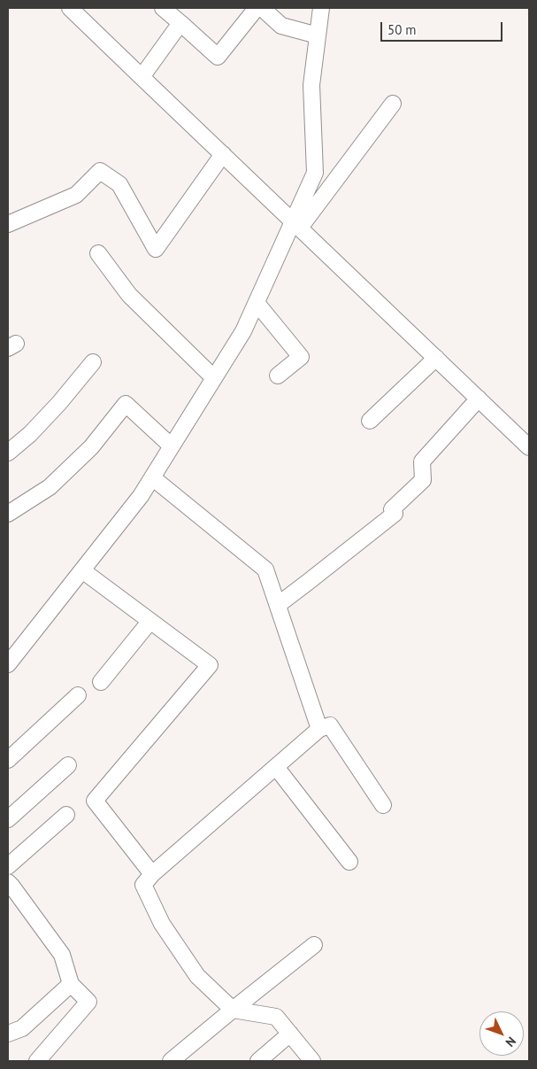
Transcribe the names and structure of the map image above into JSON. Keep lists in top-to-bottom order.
{
  "scale_bar": "50 m",
  "north": "bottom right"
}
